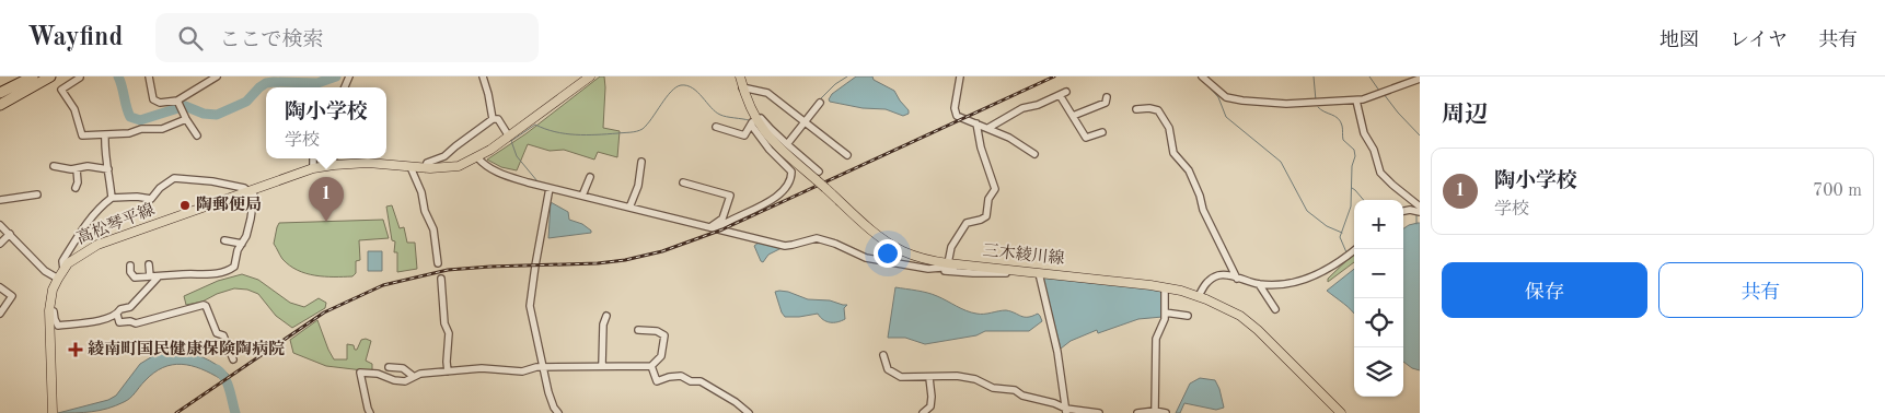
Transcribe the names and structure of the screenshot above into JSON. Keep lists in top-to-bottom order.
{
  "streets": {
    "main road": ["高松琴平線", "三木綾川線"]
  },
  "places": {
    "other": ["陶郵便局"],
    "health": ["綾南町国民健康保険陶病院"]
  },
  "page": {
    "header": "Wayfind",
    "search": "ここで検索",
    "nav": ["地図", "レイヤ", "共有"],
    "heading": "周辺",
    "popup": ["陶小学校", "学校"],
    "list": [
      {
        "mark": "1",
        "name": "陶小学校",
        "note": "学校",
        "value": "700 m"
      }
    ],
    "pins": "1",
    "map_buttons": ["+", "−"],
    "buttons": ["保存", "共有"]
  }
}
